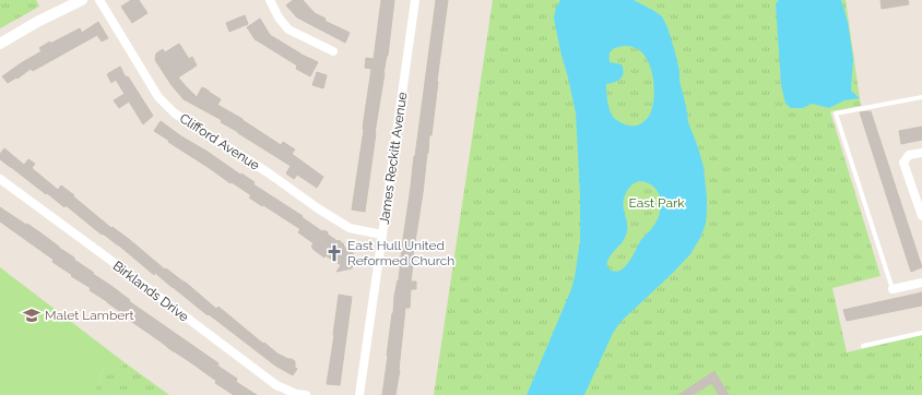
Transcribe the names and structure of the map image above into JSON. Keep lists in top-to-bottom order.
{
  "streets": {
    "street": ["Clifford Avenue", "James Reckitt Avenue", "Birklands Drive"]
  },
  "crossings": [
    ["Clifford Avenue", "James Reckitt Avenue"]
  ],
  "parks": ["East Park"],
  "places": {
    "church": ["East Hull United Reformed Church"],
    "school or university": ["Malet Lambert"]
  }
}
